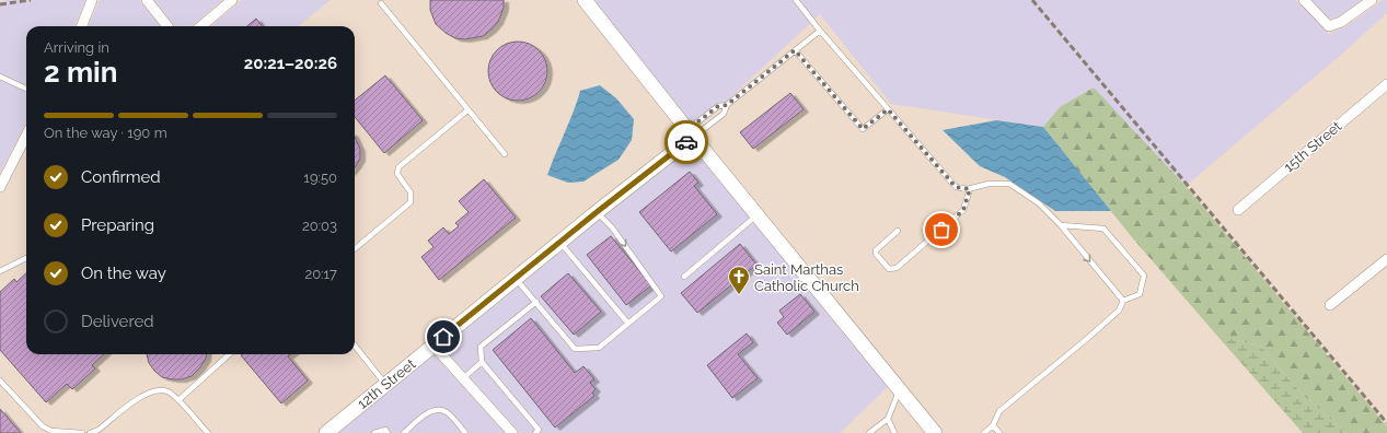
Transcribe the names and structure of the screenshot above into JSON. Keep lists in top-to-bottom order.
{
  "streets": {
    "street": ["15th Street", "12th Street"]
  },
  "places": {
    "church": ["Saint Marthas Catholic Church"]
  },
  "page": {
    "heading": ["2 min", "Arriving in", "20:21–20:26"],
    "bar": "On the way · 190 m",
    "list": [
      ["Confirmed", "19:50"],
      ["Preparing", "20:03"],
      ["On the way", "20:17"],
      "Delivered"
    ]
  }
}
